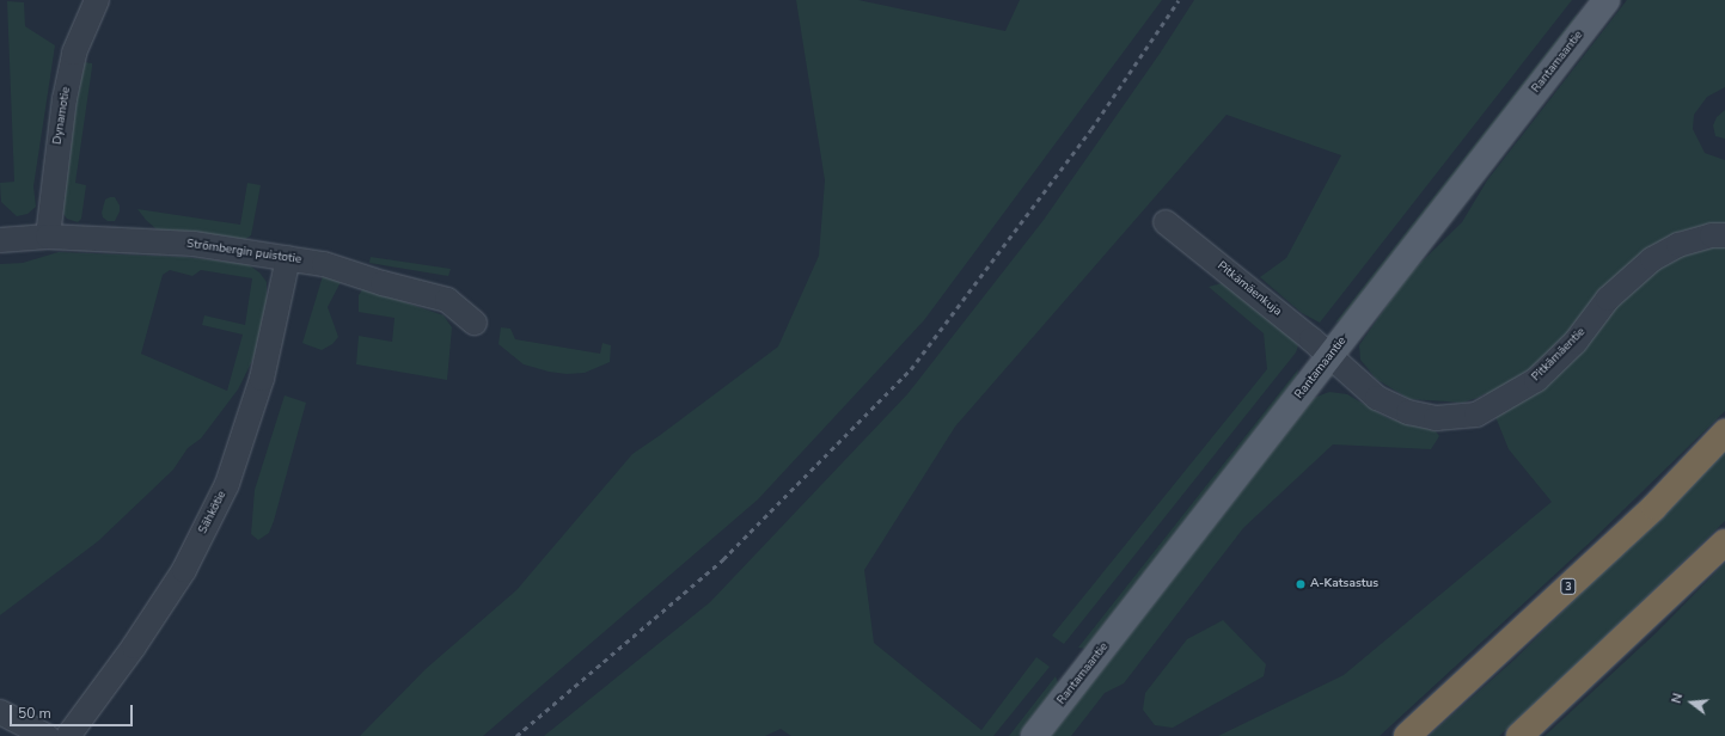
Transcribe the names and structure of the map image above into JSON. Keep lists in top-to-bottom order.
{
  "streets": {
    "highway": ["3"],
    "main road": ["Rantamaantie"],
    "street": [
      "Dynamotie",
      "Strömbergin puistotie",
      "Pitkämäenkuja",
      "Pitkämäentie",
      "Sähkötie"
    ]
  },
  "crossings": [
    ["Rantamaantie", "Pitkämäenkuja"],
    ["Rantamaantie", "Pitkämäentie"],
    ["Dynamotie", "Strömbergin puistotie"],
    ["Strömbergin puistotie", "Sähkötie"],
    ["Pitkämäenkuja", "Pitkämäentie"]
  ],
  "places": ["A-Katsastus"],
  "scale_bar": "50 m",
  "north": "left"
}
